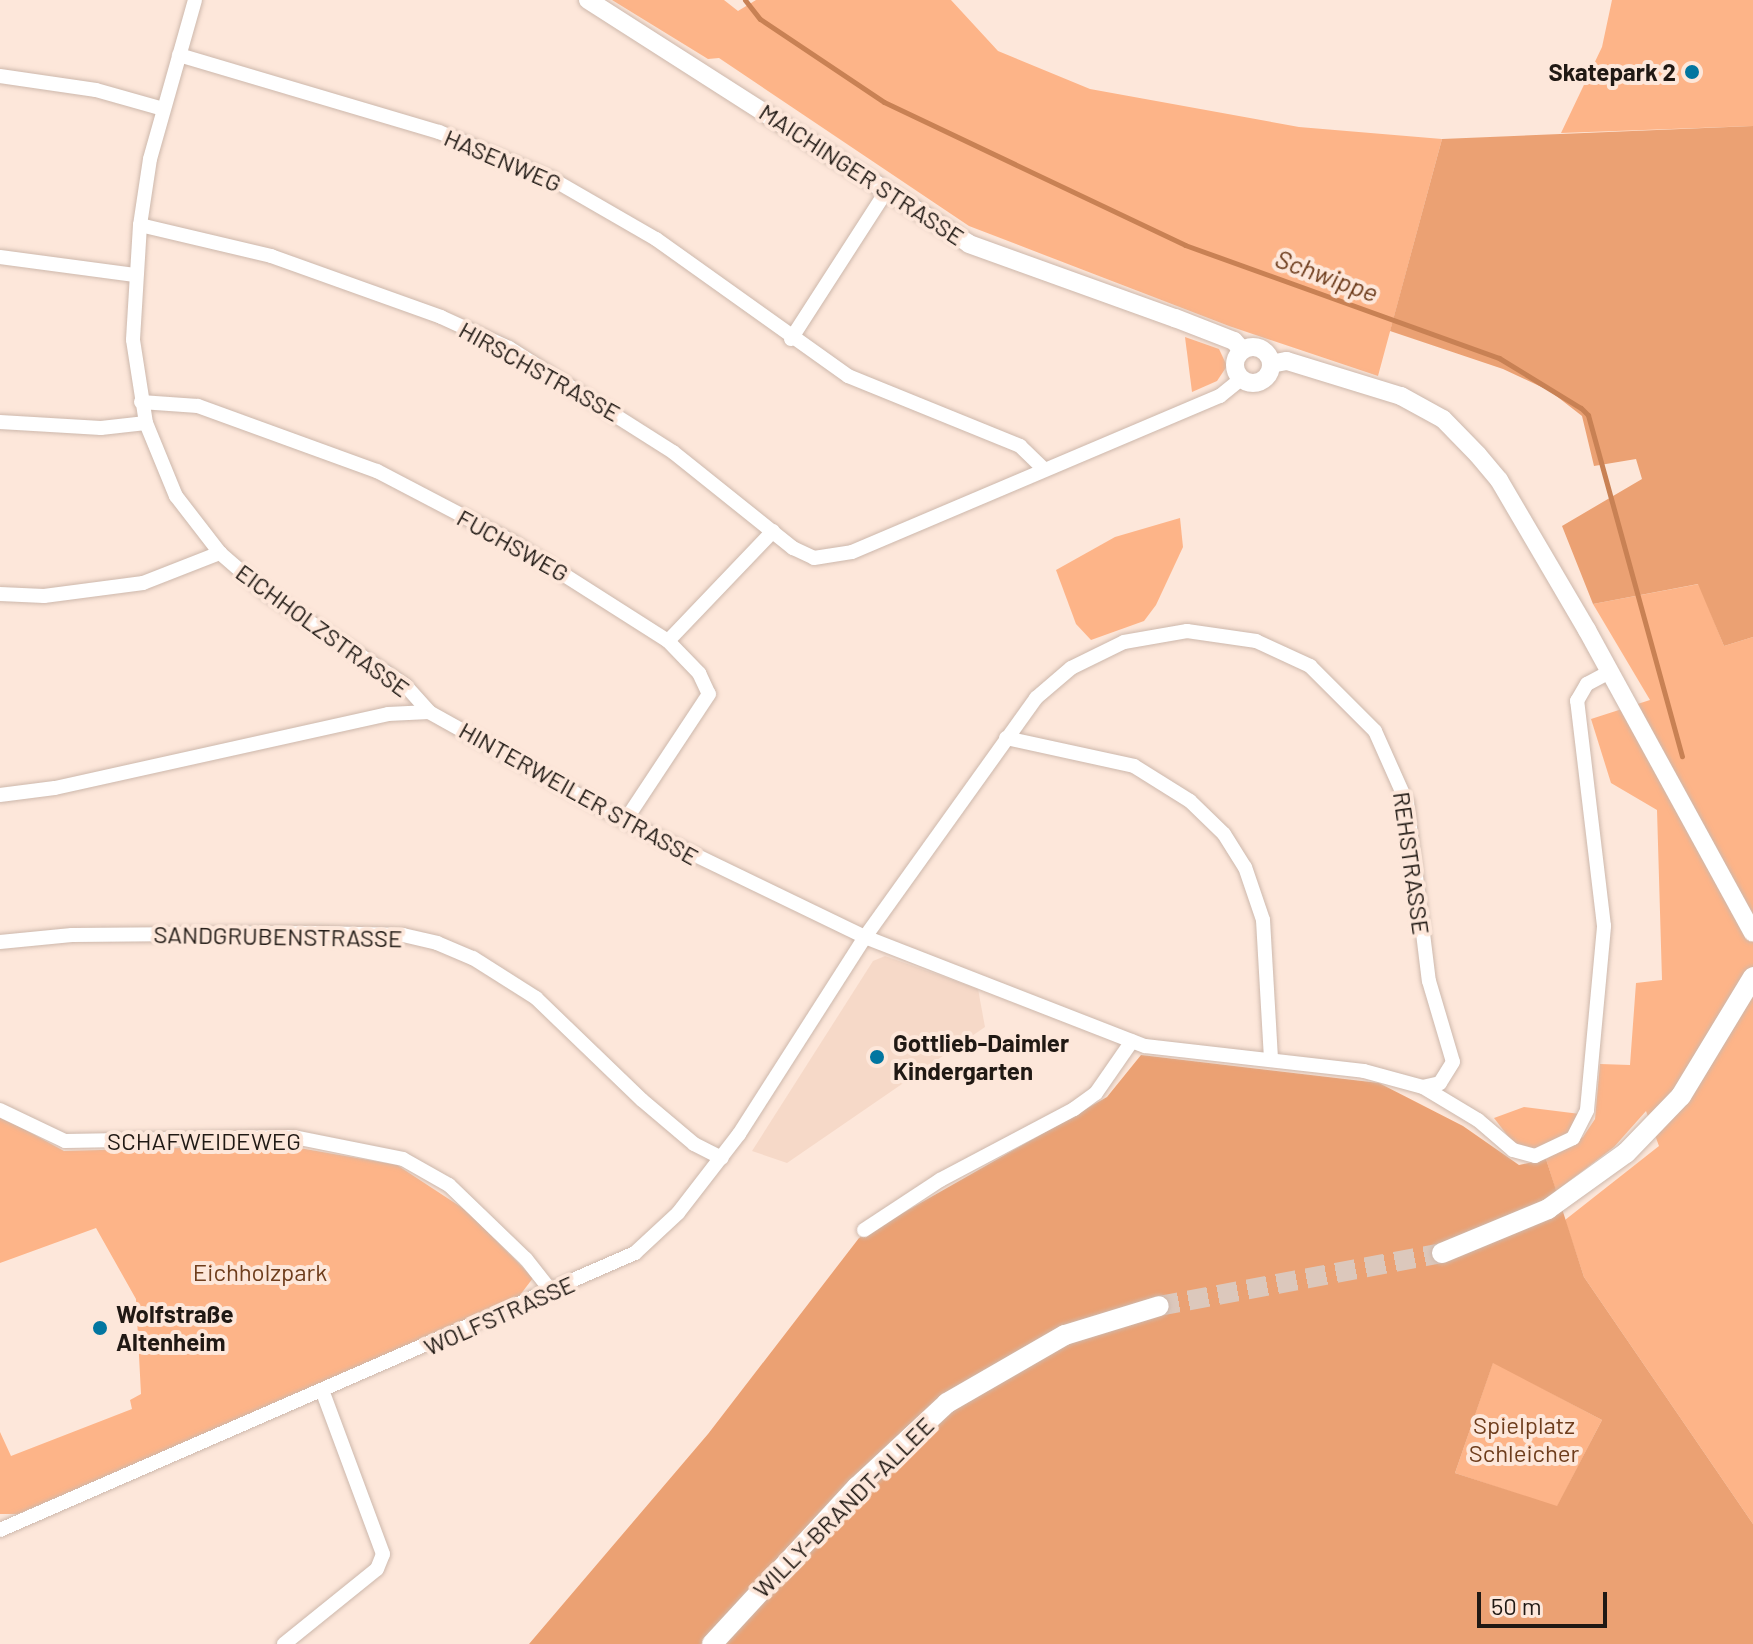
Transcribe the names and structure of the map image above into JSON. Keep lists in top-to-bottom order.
{
  "streets": {
    "main road": ["WILLY-BRANDT-ALLEE"],
    "street": [
      "HASENWEG",
      "MAICHINGER STRASSE",
      "HIRSCHSTRASSE",
      "FUCHSWEG",
      "EICHHOLZSTRASSE",
      "HINTERWEILER STRASSE",
      "REHSTRASSE",
      "SANDGRUBENSTRASSE",
      "SCHAFWEIDEWEG",
      "WOLFSTRASSE"
    ]
  },
  "crossings": [
    ["HASENWEG", "HIRSCHSTRASSE"],
    ["HASENWEG", "EICHHOLZSTRASSE"],
    ["MAICHINGER STRASSE", "HIRSCHSTRASSE"],
    ["MAICHINGER STRASSE", "HINTERWEILER STRASSE"],
    ["HIRSCHSTRASSE", "EICHHOLZSTRASSE"],
    ["FUCHSWEG", "EICHHOLZSTRASSE"],
    ["FUCHSWEG", "HINTERWEILER STRASSE"],
    ["EICHHOLZSTRASSE", "HINTERWEILER STRASSE"],
    ["HINTERWEILER STRASSE", "REHSTRASSE"],
    ["HINTERWEILER STRASSE", "WOLFSTRASSE"],
    ["REHSTRASSE", "WOLFSTRASSE"],
    ["SANDGRUBENSTRASSE", "WOLFSTRASSE"],
    ["SCHAFWEIDEWEG", "WOLFSTRASSE"]
  ],
  "water": ["Schwippe"],
  "parks": ["Eichholzpark", "Spielplatz Schleicher"],
  "places": ["Skatepark 2", "Gottlieb-Daimler Kindergarten", "Wolfstraße Altenheim"],
  "scale_bar": "50 m"
}
